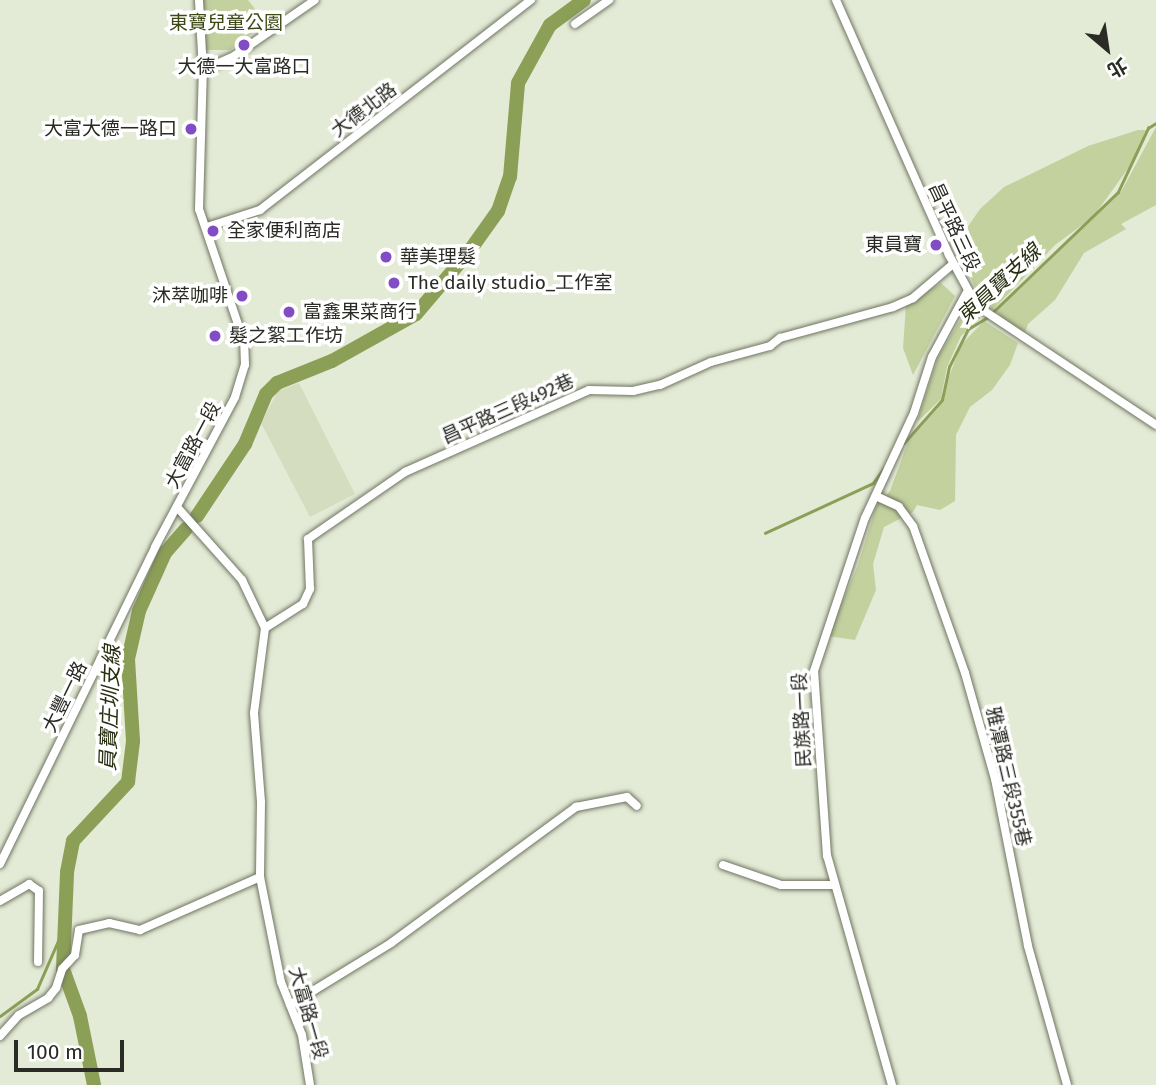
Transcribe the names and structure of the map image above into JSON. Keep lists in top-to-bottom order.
{
  "streets": {
    "street": [
      "大德北路",
      "昌平路三段",
      "昌平路三段492巷",
      "大富路一段",
      "大豐一路",
      "民族路一段",
      "雅潭路三段355巷"
    ]
  },
  "crossings": [
    ["大德北路", "大富路一段"],
    ["昌平路三段", "昌平路三段492巷"],
    ["昌平路三段", "民族路一段"],
    ["昌平路三段492巷", "大富路一段"],
    ["大富路一段", "大豐一路"],
    ["民族路一段", "雅潭路三段355巷"]
  ],
  "water": ["東員寶支線", "員寶庄圳支線"],
  "parks": ["東寶兒童公園"],
  "places": [
    "大德一大富路口",
    "大富大德一路口",
    "全家便利商店",
    "東員寶",
    "華美理髮",
    "The daily studio_工作室",
    "沐萃咖啡",
    "富鑫果菜商行",
    "髮之絮工作坊"
  ],
  "scale_bar": "100 m",
  "north": "bottom right"
}
